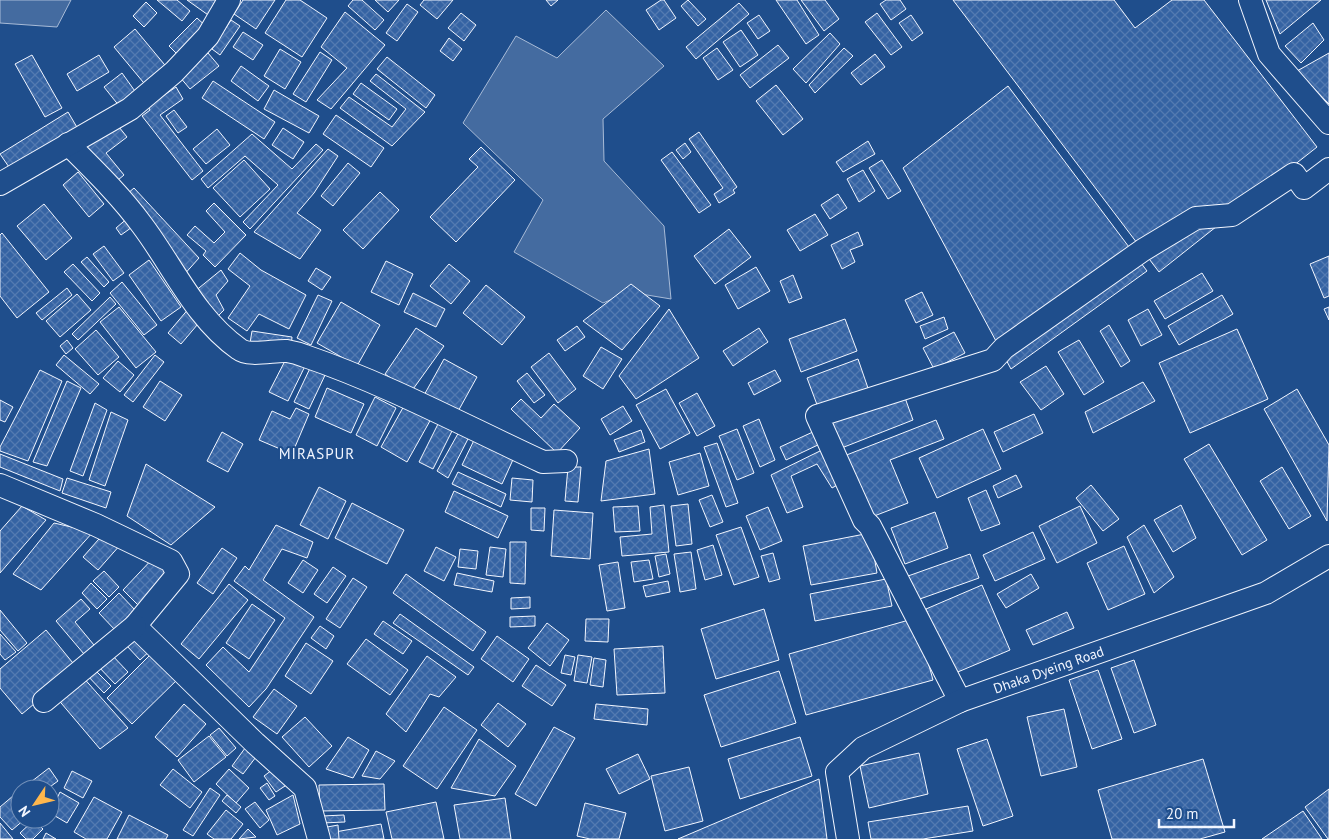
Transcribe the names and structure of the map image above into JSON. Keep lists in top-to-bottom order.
{
  "streets": {
    "street": ["Dhaka Dyeing Road"]
  },
  "districts": ["MIRASPUR"],
  "scale_bar": "20 m",
  "north": "bottom left"
}
